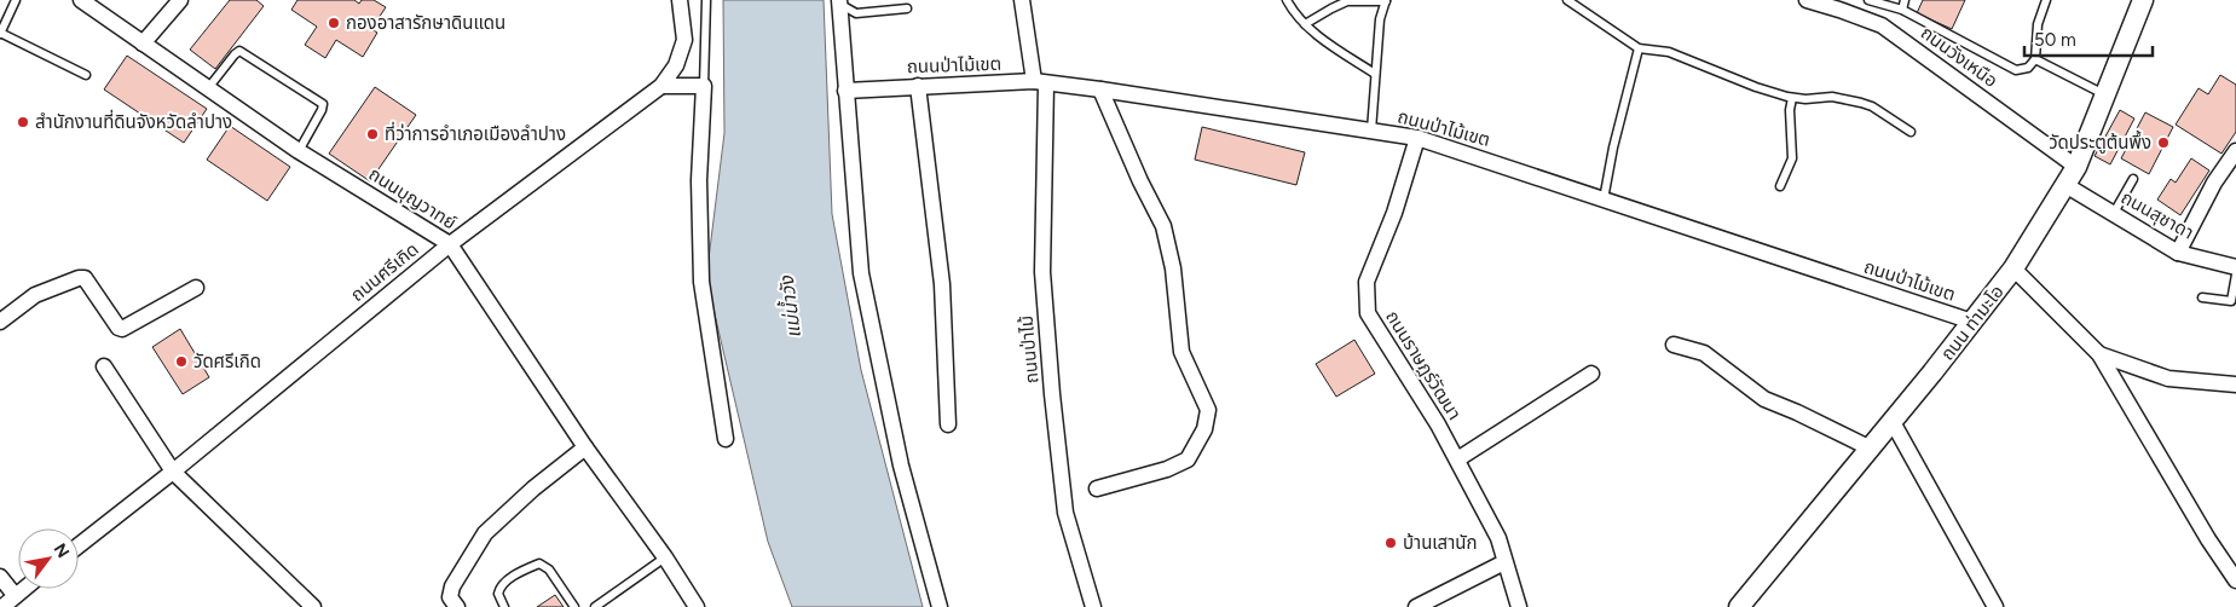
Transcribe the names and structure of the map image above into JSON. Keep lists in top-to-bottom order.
{
  "streets": {
    "street": [
      "ถนนวังเหนือ",
      "ถนนป่าไม้เขต",
      "ถนนบุญวาทย์",
      "ถนนสุชาดา",
      "ถนนศรีเกิด",
      "ถนน ท่ามะโอ",
      "ถนนป่าไม้",
      "ถนนราษฎร์วัฒนา"
    ]
  },
  "crossings": [
    ["ถนนวังเหนือ", "ถนน ท่ามะโอ"],
    ["ถนนป่าไม้เขต", "ถนน ท่ามะโอ"],
    ["ถนนป่าไม้เขต", "ถนนป่าไม้"],
    ["ถนนป่าไม้เขต", "ถนนราษฎร์วัฒนา"],
    ["ถนนบุญวาทย์", "ถนนศรีเกิด"],
    ["ถนนสุชาดา", "ถนน ท่ามะโอ"]
  ],
  "water": ["แม่น้ำวัง"],
  "places": [
    "กองอาสารักษาดินแดน",
    "สำนักงานที่ดินจังหวัดลำปาง",
    "ที่ว่าการอำเภอเมืองลำปาง",
    "วัดประตูต้นพึ้ง",
    "วัดศรีเกิด",
    "บ้านเสานัก"
  ],
  "scale_bar": "50 m",
  "north": "top right"
}
